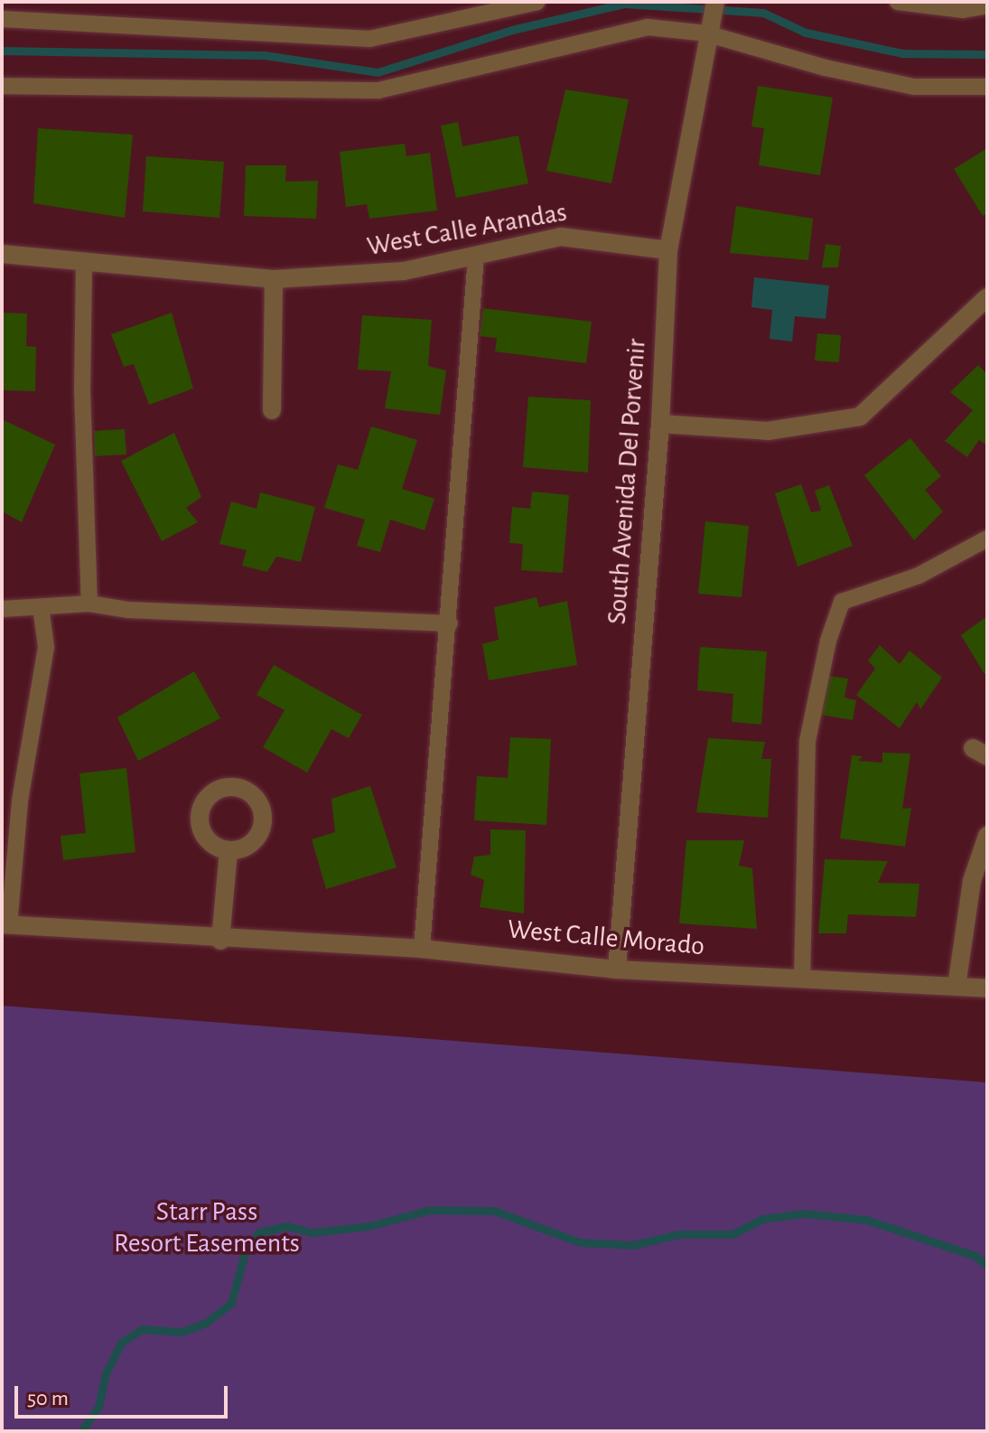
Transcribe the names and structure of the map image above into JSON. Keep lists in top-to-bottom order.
{
  "streets": {
    "street": ["West Calle Arandas", "South Avenida Del Porvenir", "West Calle Morado"]
  },
  "crossings": [
    ["West Calle Arandas", "South Avenida Del Porvenir"],
    ["South Avenida Del Porvenir", "West Calle Morado"]
  ],
  "parks": ["Starr Pass Resort Easements"],
  "scale_bar": "50 m"
}
